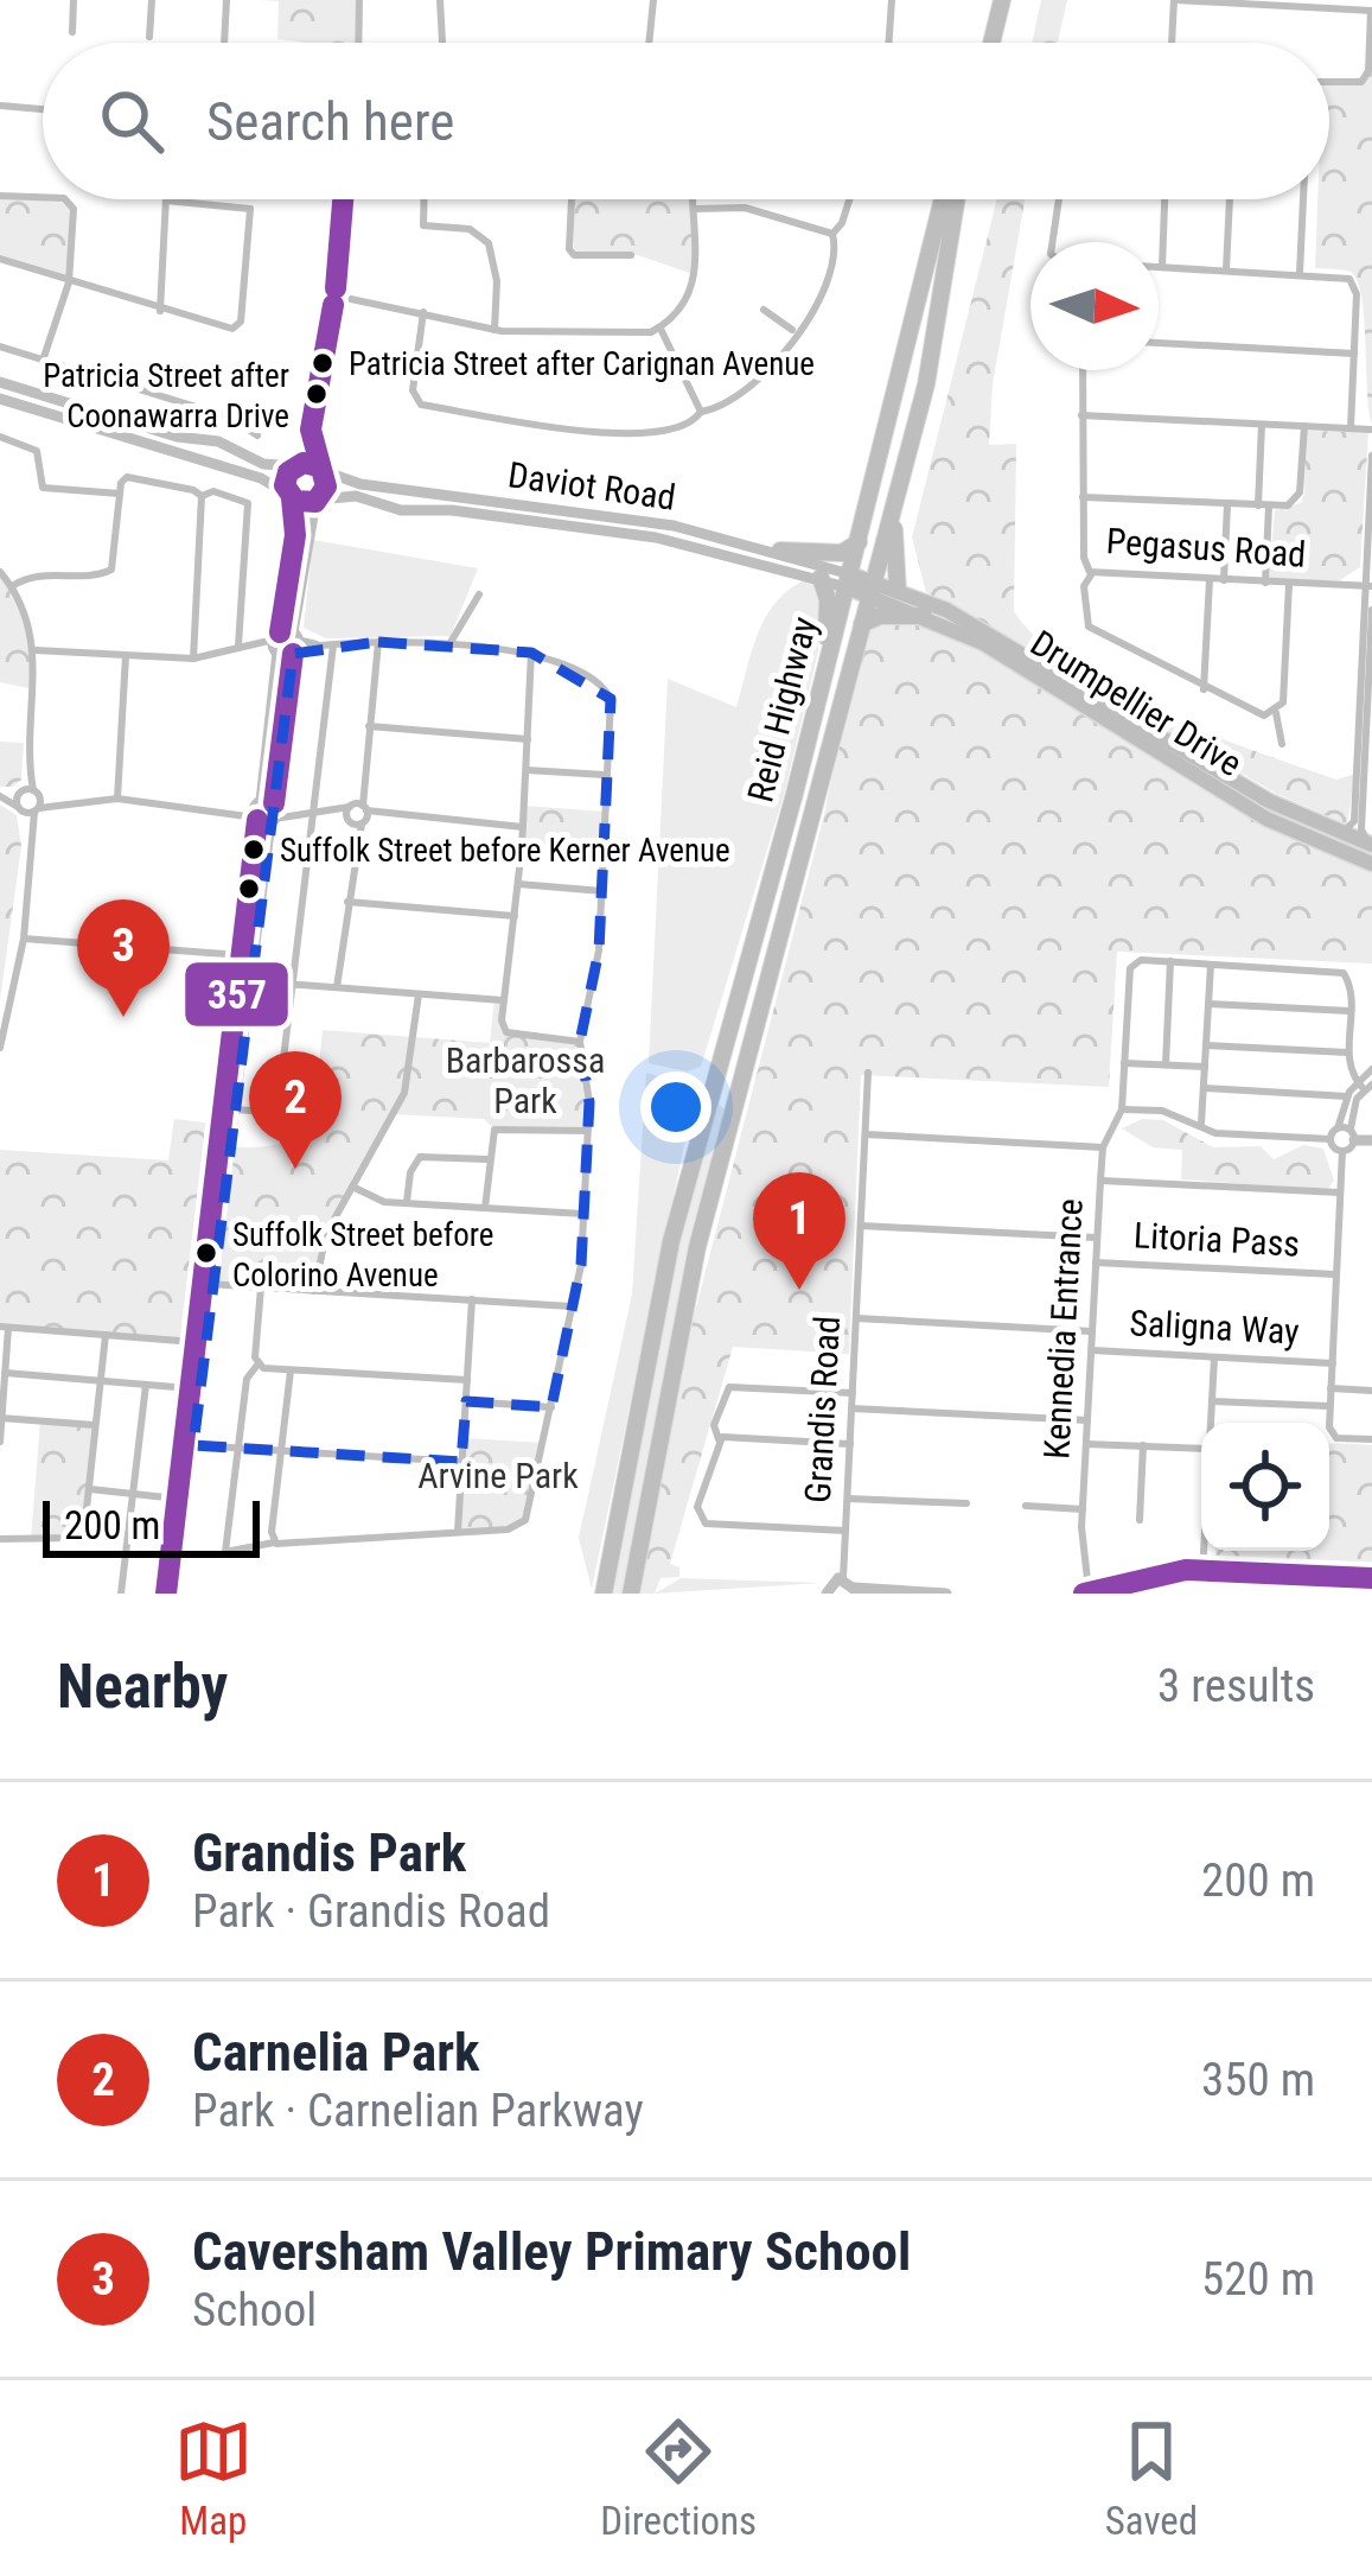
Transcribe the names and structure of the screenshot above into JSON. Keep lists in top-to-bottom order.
{
  "streets": {
    "highway": ["Reid Highway"],
    "main road": ["Drumpellier Drive"],
    "street": [
      "Daviot Road",
      "Pegasus Road",
      "Litoria Pass",
      "Saligna Way",
      "Kennedia Entrance",
      "Grandis Road"
    ]
  },
  "crossings": [
    ["Daviot Road", "Reid Highway"],
    ["Drumpellier Drive", "Reid Highway"],
    ["Litoria Pass", "Kennedia Entrance"],
    ["Saligna Way", "Kennedia Entrance"]
  ],
  "parks": ["Barbarossa Park", "Arvine Park"],
  "places": [
    "Patricia Street after Carignan Avenue",
    "Patricia Street after Coonawarra Drive",
    "Suffolk Street before Kerner Avenue",
    "Suffolk Street before Colorino Avenue"
  ],
  "lines": ["transit line 357"],
  "scale_bar": "200 m",
  "north": "right",
  "page": {
    "search": "Search here",
    "pins": ["3", "2", "1"],
    "scale": "200 m",
    "heading": ["Nearby", "3 results"],
    "list": [
      {
        "mark": "1",
        "name": "Grandis Park",
        "note": "Park · Grandis Road",
        "value": "200 m"
      },
      {
        "mark": "2",
        "name": "Carnelia Park",
        "note": "Park · Carnelian Parkway",
        "value": "350 m"
      },
      {
        "mark": "3",
        "name": "Caversham Valley Primary School",
        "note": "School",
        "value": "520 m"
      }
    ],
    "nav": ["Map", "Directions", "Saved"]
  }
}
